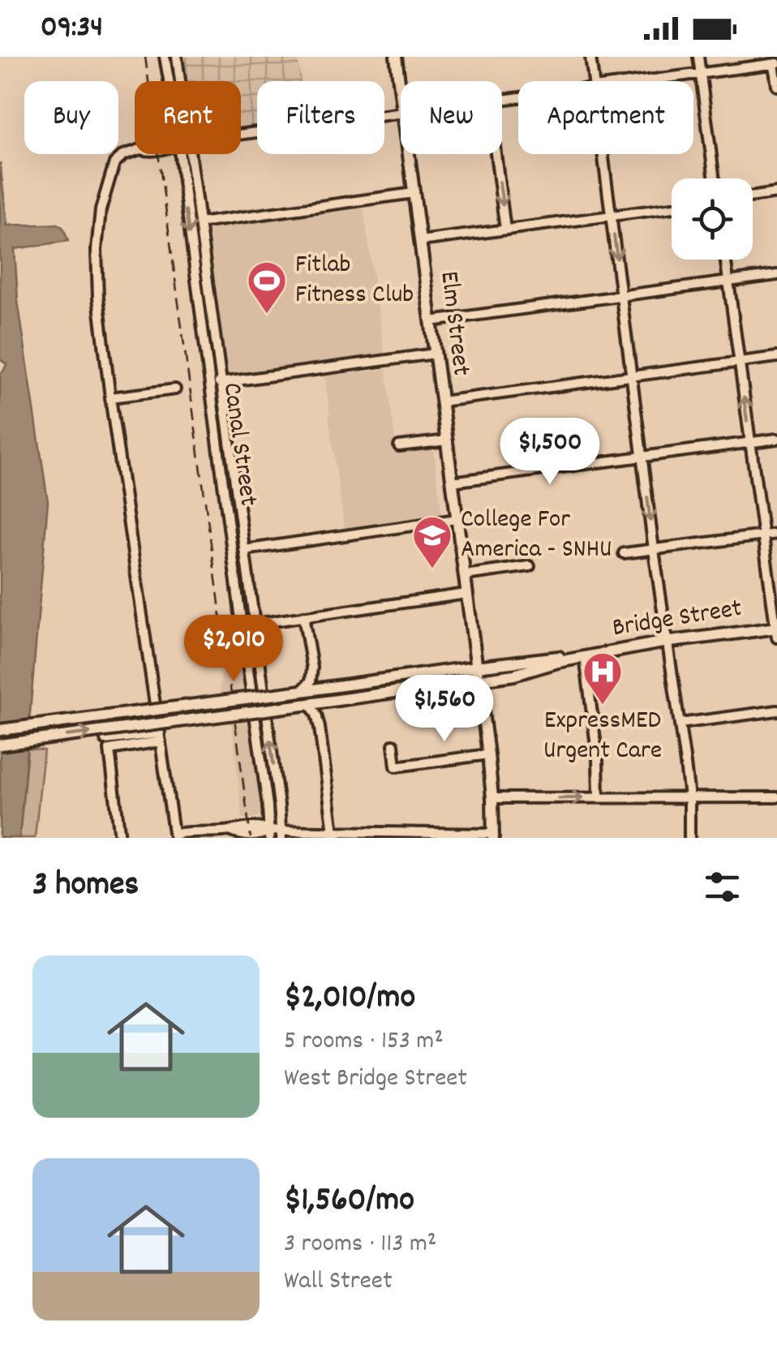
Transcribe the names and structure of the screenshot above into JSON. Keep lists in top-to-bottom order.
{
  "streets": {
    "main road": ["Elm Street", "Bridge Street"],
    "street": ["Canal Street"]
  },
  "crossings": [
    ["Elm Street", "Bridge Street"]
  ],
  "places": {
    "sports": ["Fitlab Fitness Club"],
    "school or university": ["College For America - SNHU"],
    "hospital": ["ExpressMED Urgent Care"]
  },
  "page": {
    "status": "09:34",
    "chip": [
      "Buy",
      "Rent",
      "Filters",
      "New",
      "Apartment"
    ],
    "price": ["$1,500", "$2,010", "$1,560"],
    "heading": "3 homes",
    "list": [
      {
        "name": "$2,010/mo",
        "note": "5 rooms · 153 m² · West Bridge Street"
      },
      {
        "name": "$1,560/mo",
        "note": "3 rooms · 113 m² · Wall Street"
      }
    ]
  }
}
